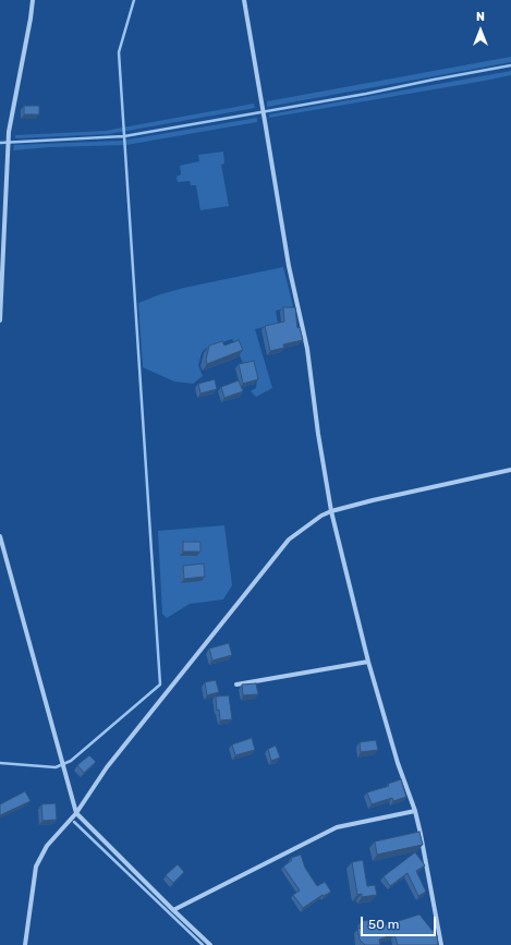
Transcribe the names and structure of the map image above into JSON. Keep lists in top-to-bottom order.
{
  "scale_bar": "50 m",
  "north": "top"
}
